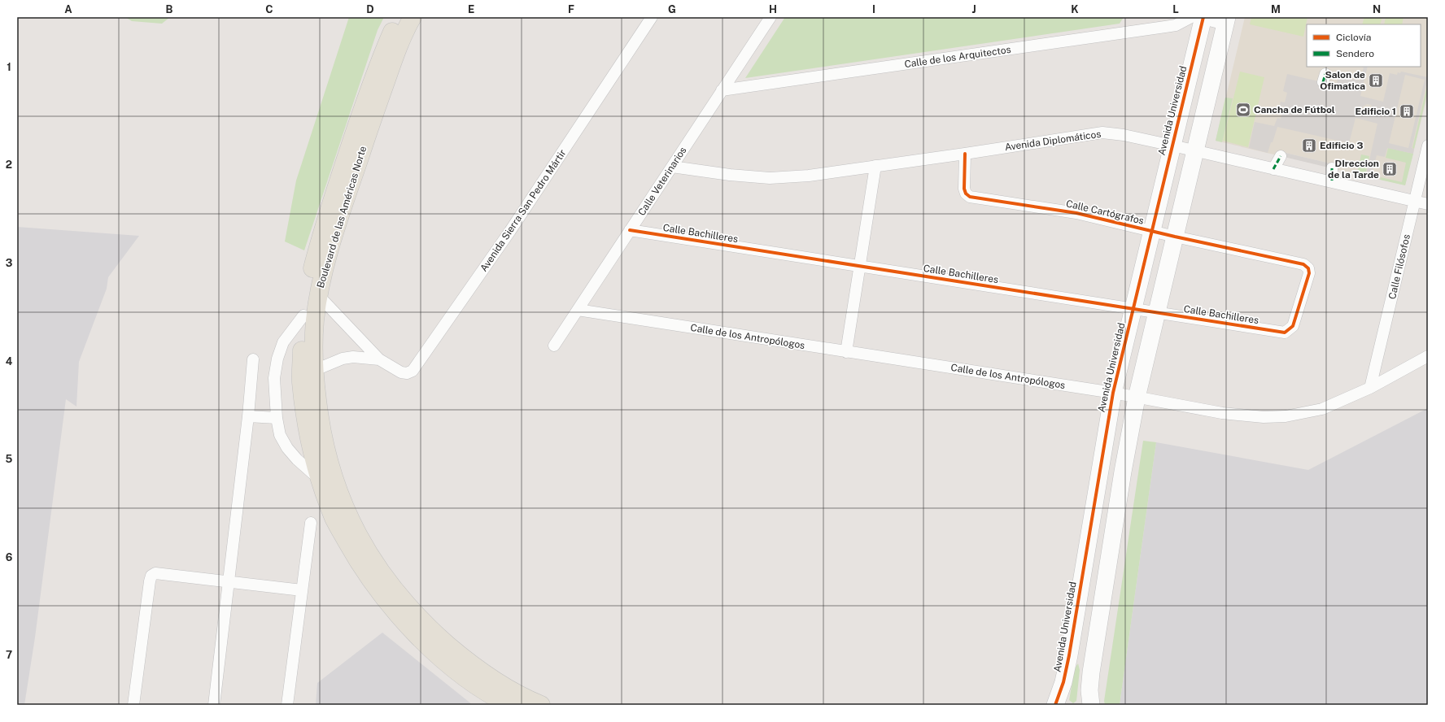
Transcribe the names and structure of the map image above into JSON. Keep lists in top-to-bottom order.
{
  "streets": {
    "main road": ["Boulevard de las Américas Norte"],
    "street": [
      "Calle de los Arquitectos",
      "Avenida Universidad",
      "Avenida Diplomáticos",
      "Calle Veterinarios",
      "Avenida Sierra San Pedro Mártir",
      "Calle Cartógrafos",
      "Calle Bachilleres",
      "Calle Filósofos",
      "Calle de los Antropólogos"
    ]
  },
  "crossings": [
    ["Calle de los Arquitectos", "Avenida Universidad"],
    ["Calle de los Arquitectos", "Calle Veterinarios"],
    ["Avenida Universidad", "Avenida Diplomáticos"],
    ["Avenida Universidad", "Calle Cartógrafos"],
    ["Avenida Universidad", "Calle Bachilleres"],
    ["Avenida Universidad", "Calle de los Antropólogos"],
    ["Avenida Diplomáticos", "Calle Veterinarios"],
    ["Avenida Diplomáticos", "Calle Cartógrafos"],
    ["Avenida Diplomáticos", "Calle Filósofos"],
    ["Calle Veterinarios", "Calle Bachilleres"],
    ["Calle Veterinarios", "Calle de los Antropólogos"],
    ["Avenida Sierra San Pedro Mártir", "Boulevard de las Américas Norte"],
    ["Calle Cartógrafos", "Calle Bachilleres"],
    ["Calle Filósofos", "Calle de los Antropólogos"]
  ],
  "places": {
    "building": [
      "Salon de Ofimatica",
      "Edificio 1",
      "Edificio 3",
      "DIreccion de la Tarde"
    ],
    "sports": ["Cancha de Fútbol"]
  },
  "legend": ["Ciclovía", "Sendero"],
  "grid": {
    "columns": [
      "A",
      "B",
      "C",
      "D",
      "E",
      "F",
      "G",
      "H",
      "I",
      "J",
      "K",
      "L",
      "M",
      "N"
    ],
    "rows": [
      "1",
      "2",
      "3",
      "4",
      "5",
      "6",
      "7"
    ]
  }
}
